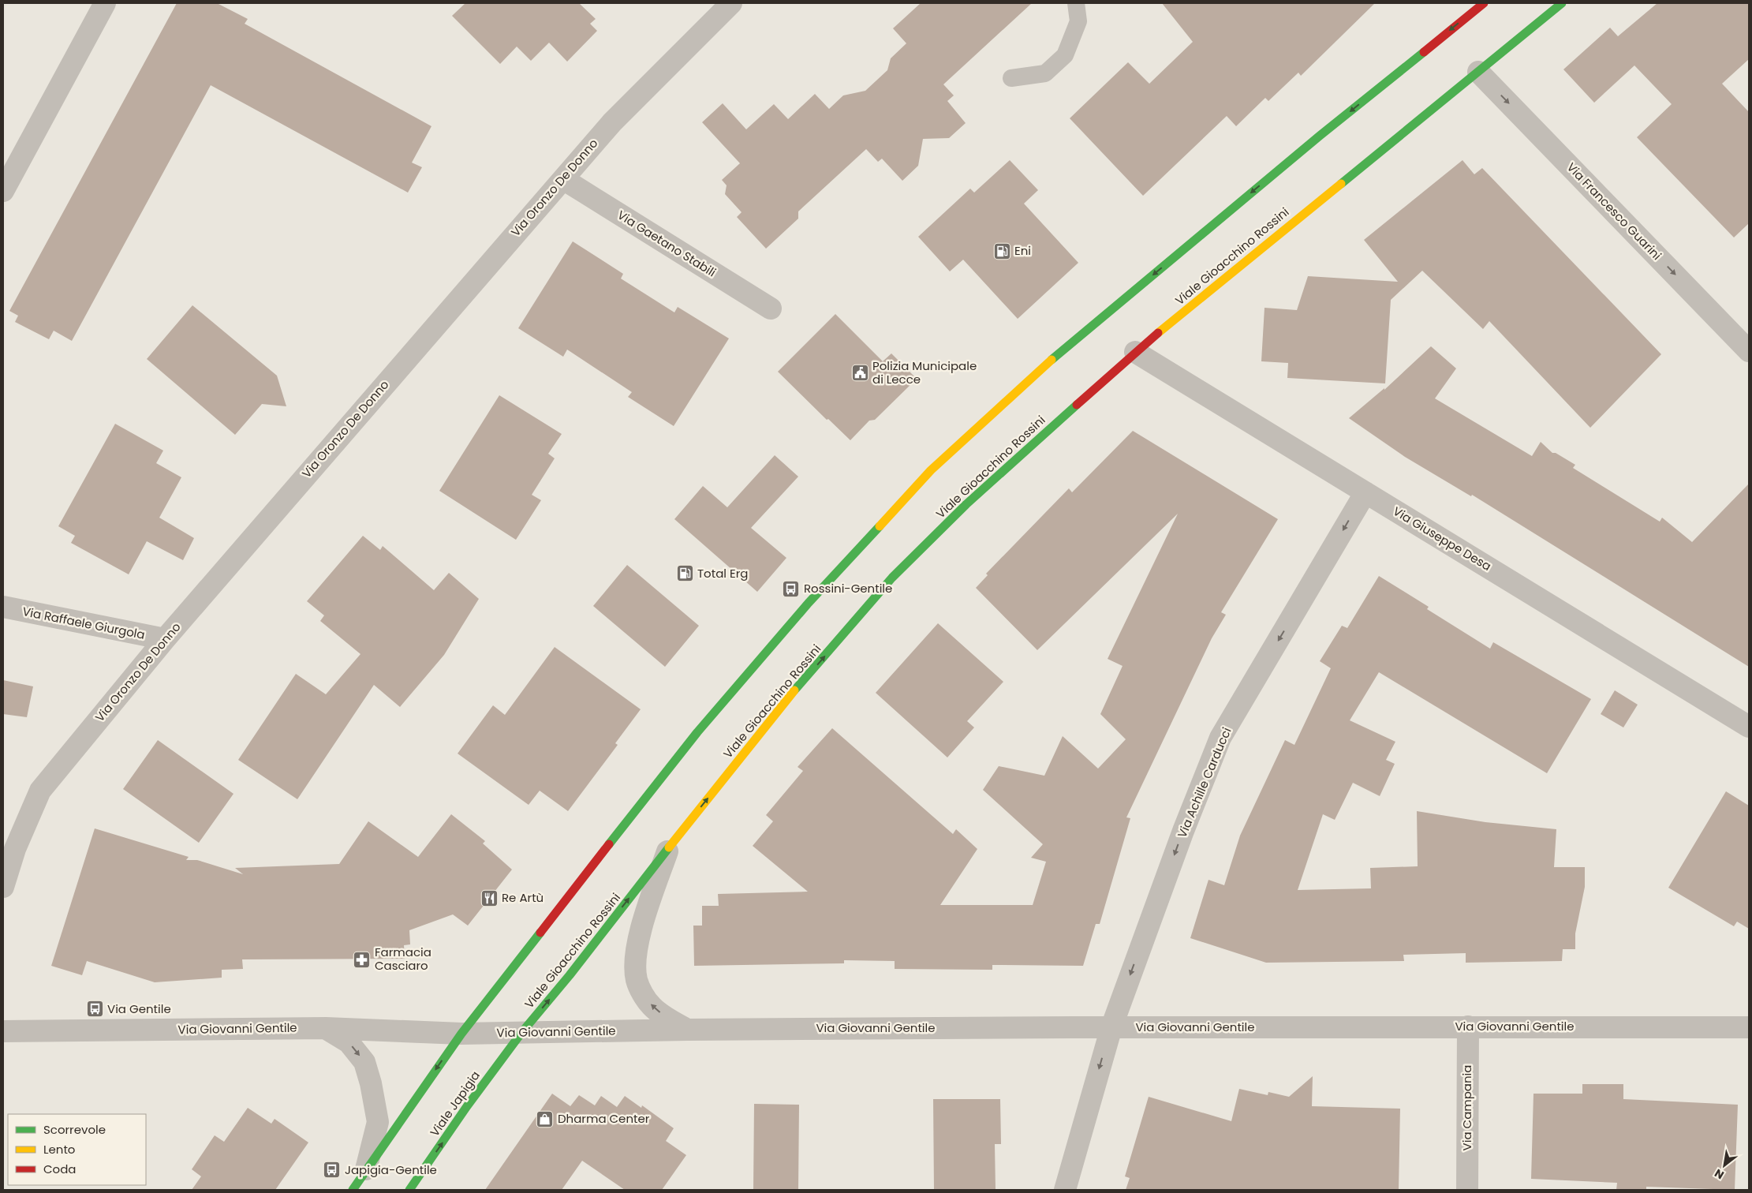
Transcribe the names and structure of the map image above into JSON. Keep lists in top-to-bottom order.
{
  "streets": {
    "main road": ["Viale Gioacchino Rossini", "Viale Japigia"],
    "street": [
      "Via Oronzo De Donno",
      "Via Francesco Guarini",
      "Via Gaetano Stabili",
      "Via Giuseppe Desa",
      "Via Raffaele Giurgola",
      "Via Achille Carducci",
      "Via Giovanni Gentile",
      "Via Campania"
    ]
  },
  "crossings": [
    ["Via Oronzo De Donno", "Via Gaetano Stabili"],
    ["Via Oronzo De Donno", "Via Raffaele Giurgola"],
    ["Via Francesco Guarini", "Viale Gioacchino Rossini"],
    ["Viale Gioacchino Rossini", "Via Giuseppe Desa"],
    ["Viale Gioacchino Rossini", "Via Giovanni Gentile"],
    ["Viale Gioacchino Rossini", "Viale Japigia"],
    ["Via Giuseppe Desa", "Via Achille Carducci"],
    ["Via Achille Carducci", "Via Giovanni Gentile"],
    ["Via Giovanni Gentile", "Viale Japigia"],
    ["Via Giovanni Gentile", "Via Campania"]
  ],
  "one_way": ["Via Francesco Guarini", "Via Achille Carducci"],
  "places": {
    "fuel station": ["Eni", "Total Erg"],
    "public building": ["Polizia Municipale di Lecce"],
    "bus stop": ["Rossini-Gentile", "Via Gentile", "Japigia-Gentile"],
    "restaurant": ["Re Artù"],
    "pharmacy": ["Farmacia Casciaro"],
    "shop": ["Dharma Center"]
  },
  "legend": ["Scorrevole", "Lento", "Coda"],
  "north": "bottom left"
}
